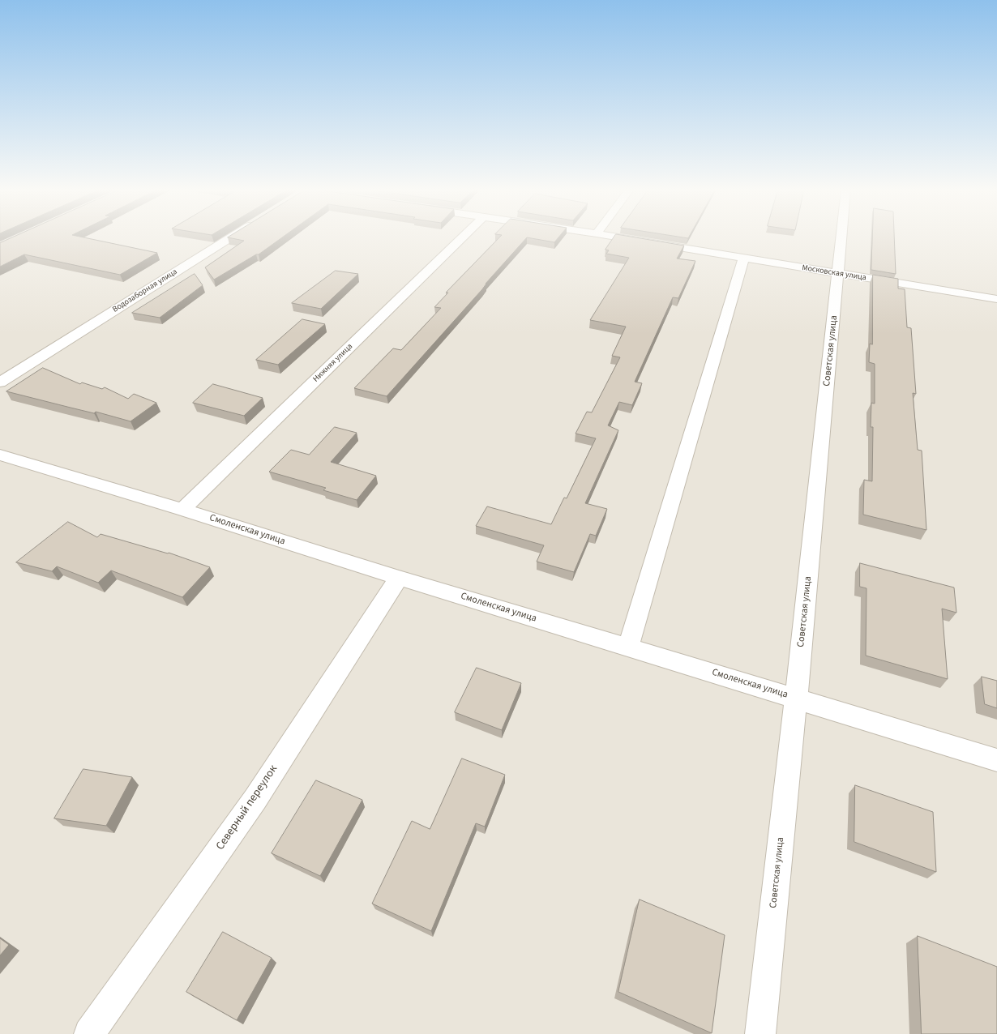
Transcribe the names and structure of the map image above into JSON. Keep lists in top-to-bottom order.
{
  "streets": {
    "street": [
      "Московская улица",
      "Водозаборная улица",
      "Советская улица",
      "Нижняя улица",
      "Смоленская улица",
      "Северный переулок"
    ]
  },
  "crossings": [
    ["Московская улица", "Советская улица"],
    ["Советская улица", "Смоленская улица"],
    ["Нижняя улица", "Смоленская улица"],
    ["Смоленская улица", "Северный переулок"]
  ]
}
